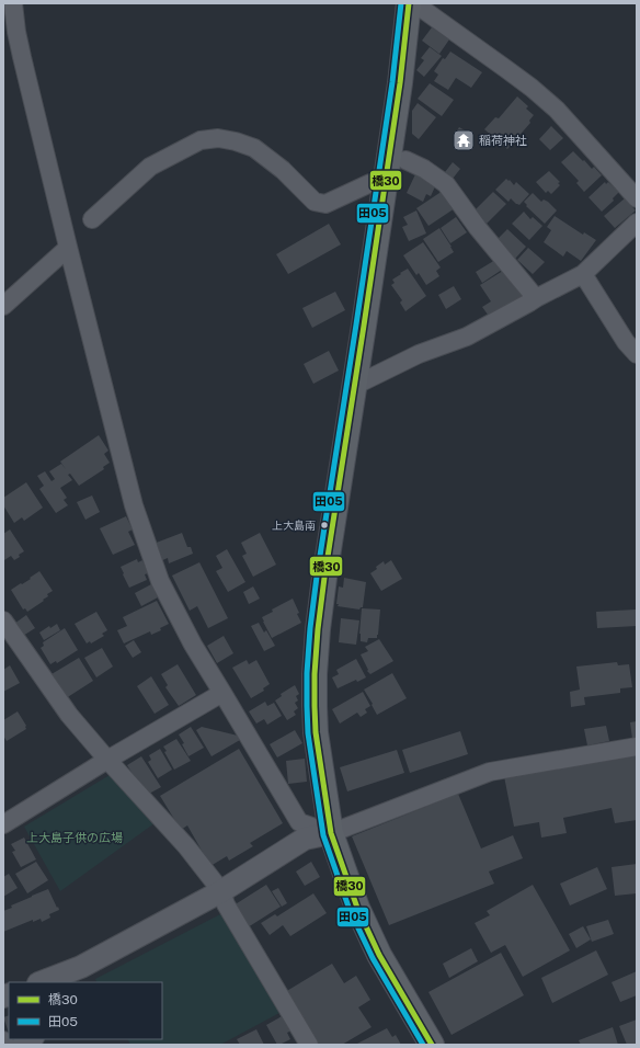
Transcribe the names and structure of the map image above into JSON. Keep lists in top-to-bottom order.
{
  "parks": ["上大島子供の広場"],
  "places": {
    "temple": ["稲荷神社"],
    "other": ["上大島南"]
  },
  "lines": ["transit line 橋30", "transit line 田05"],
  "legend": ["橋30", "田05"]
}
